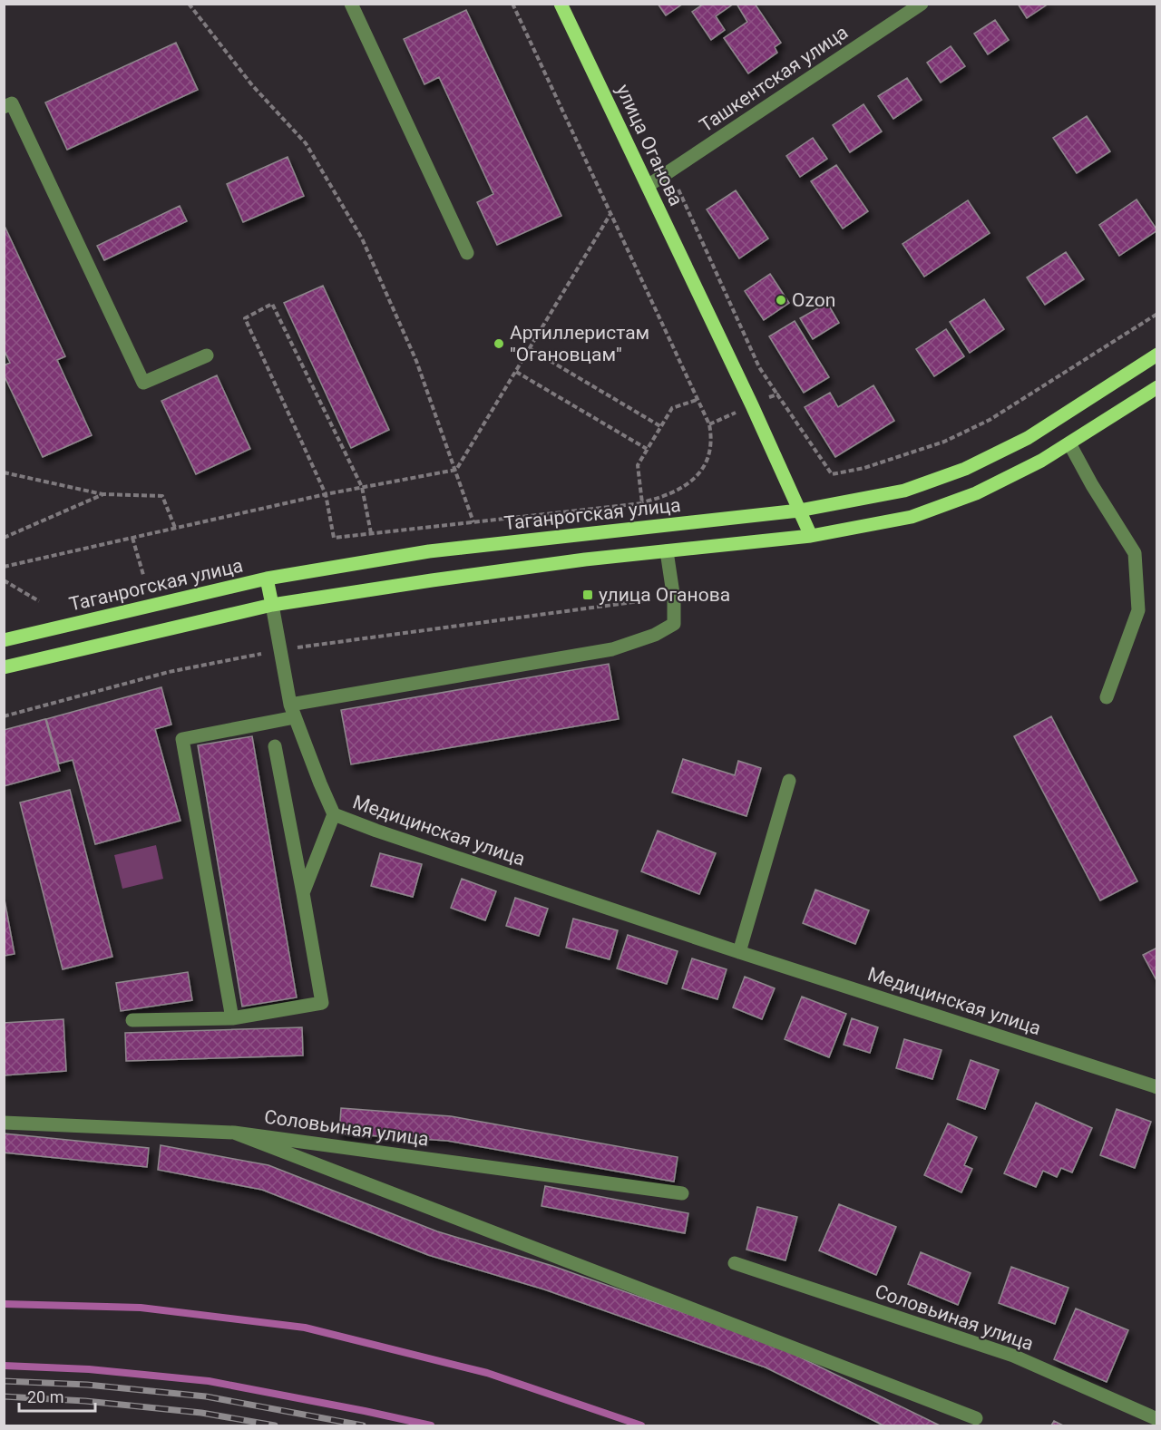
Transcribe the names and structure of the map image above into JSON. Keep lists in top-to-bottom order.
{
  "streets": {
    "main road": ["улица Оганова", "Таганрогская улица"],
    "street": ["Ташкентская улица", "Медицинская улица", "Соловьиная улица"]
  },
  "crossings": [
    ["Ташкентская улица", "улица Оганова"],
    ["улица Оганова", "Таганрогская улица"]
  ],
  "places": {
    "other": ["Ozon", "Артиллеристам \"Огановцам\""],
    "transit": ["улица Оганова"]
  },
  "scale_bar": "20 m"
}
